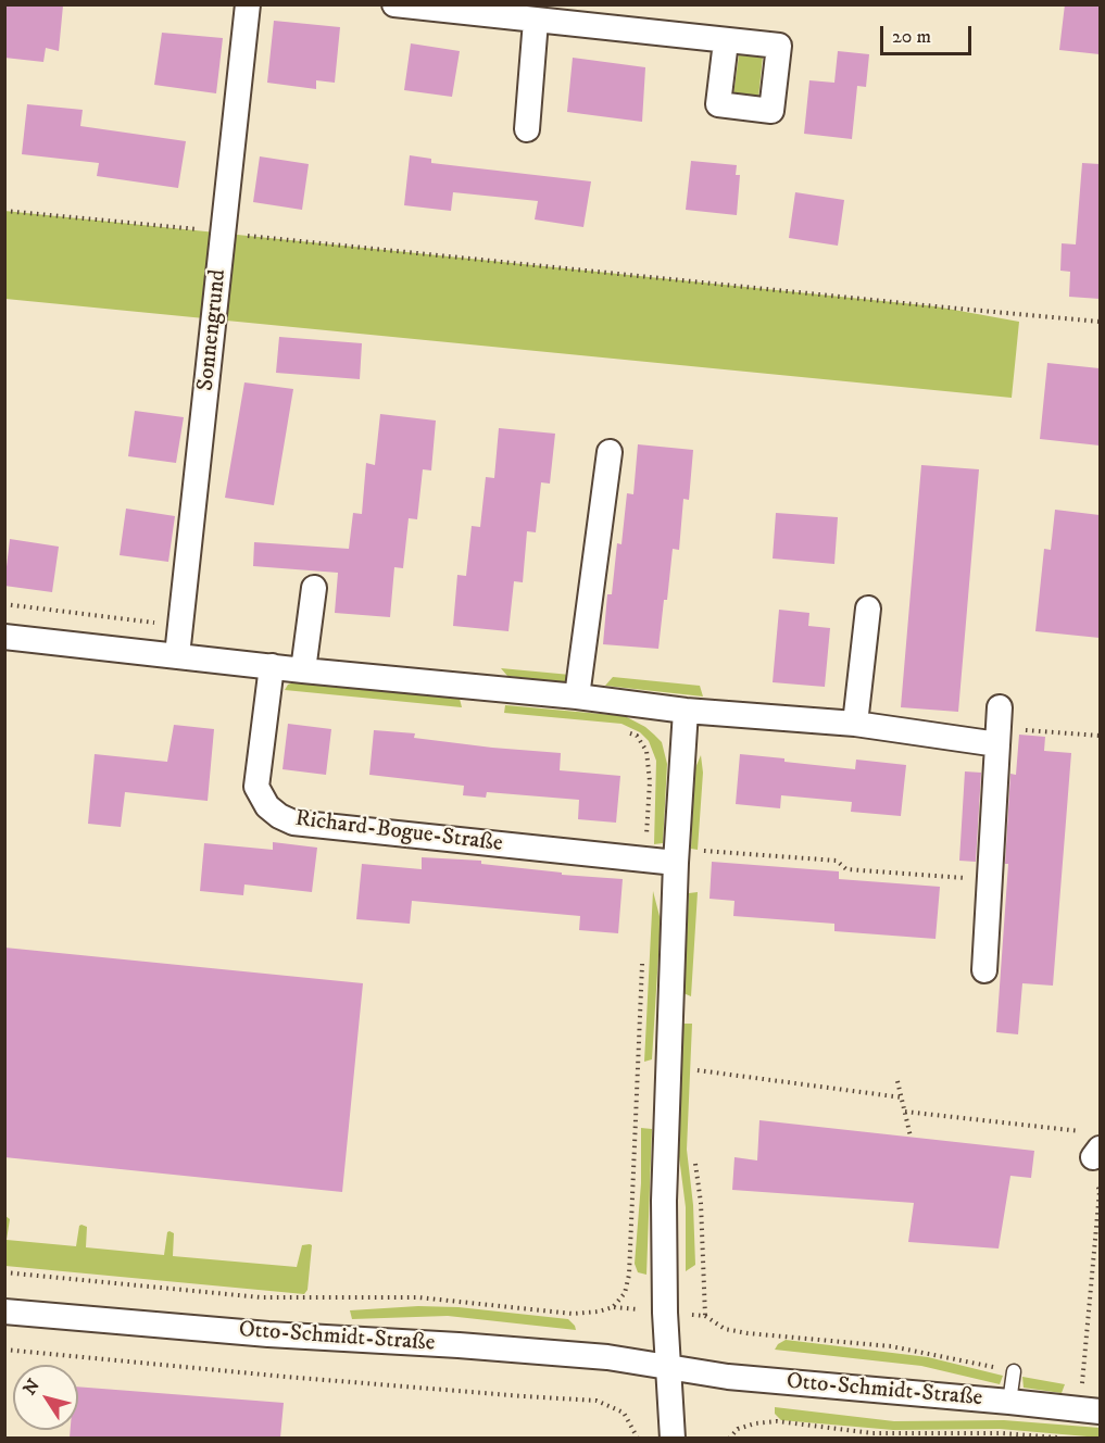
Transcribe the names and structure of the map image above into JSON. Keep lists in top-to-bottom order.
{
  "streets": {
    "street": ["Sonnengrund", "Richard-Bogue-Straße", "Otto-Schmidt-Straße"]
  },
  "scale_bar": "20 m",
  "north": "top left"
}
